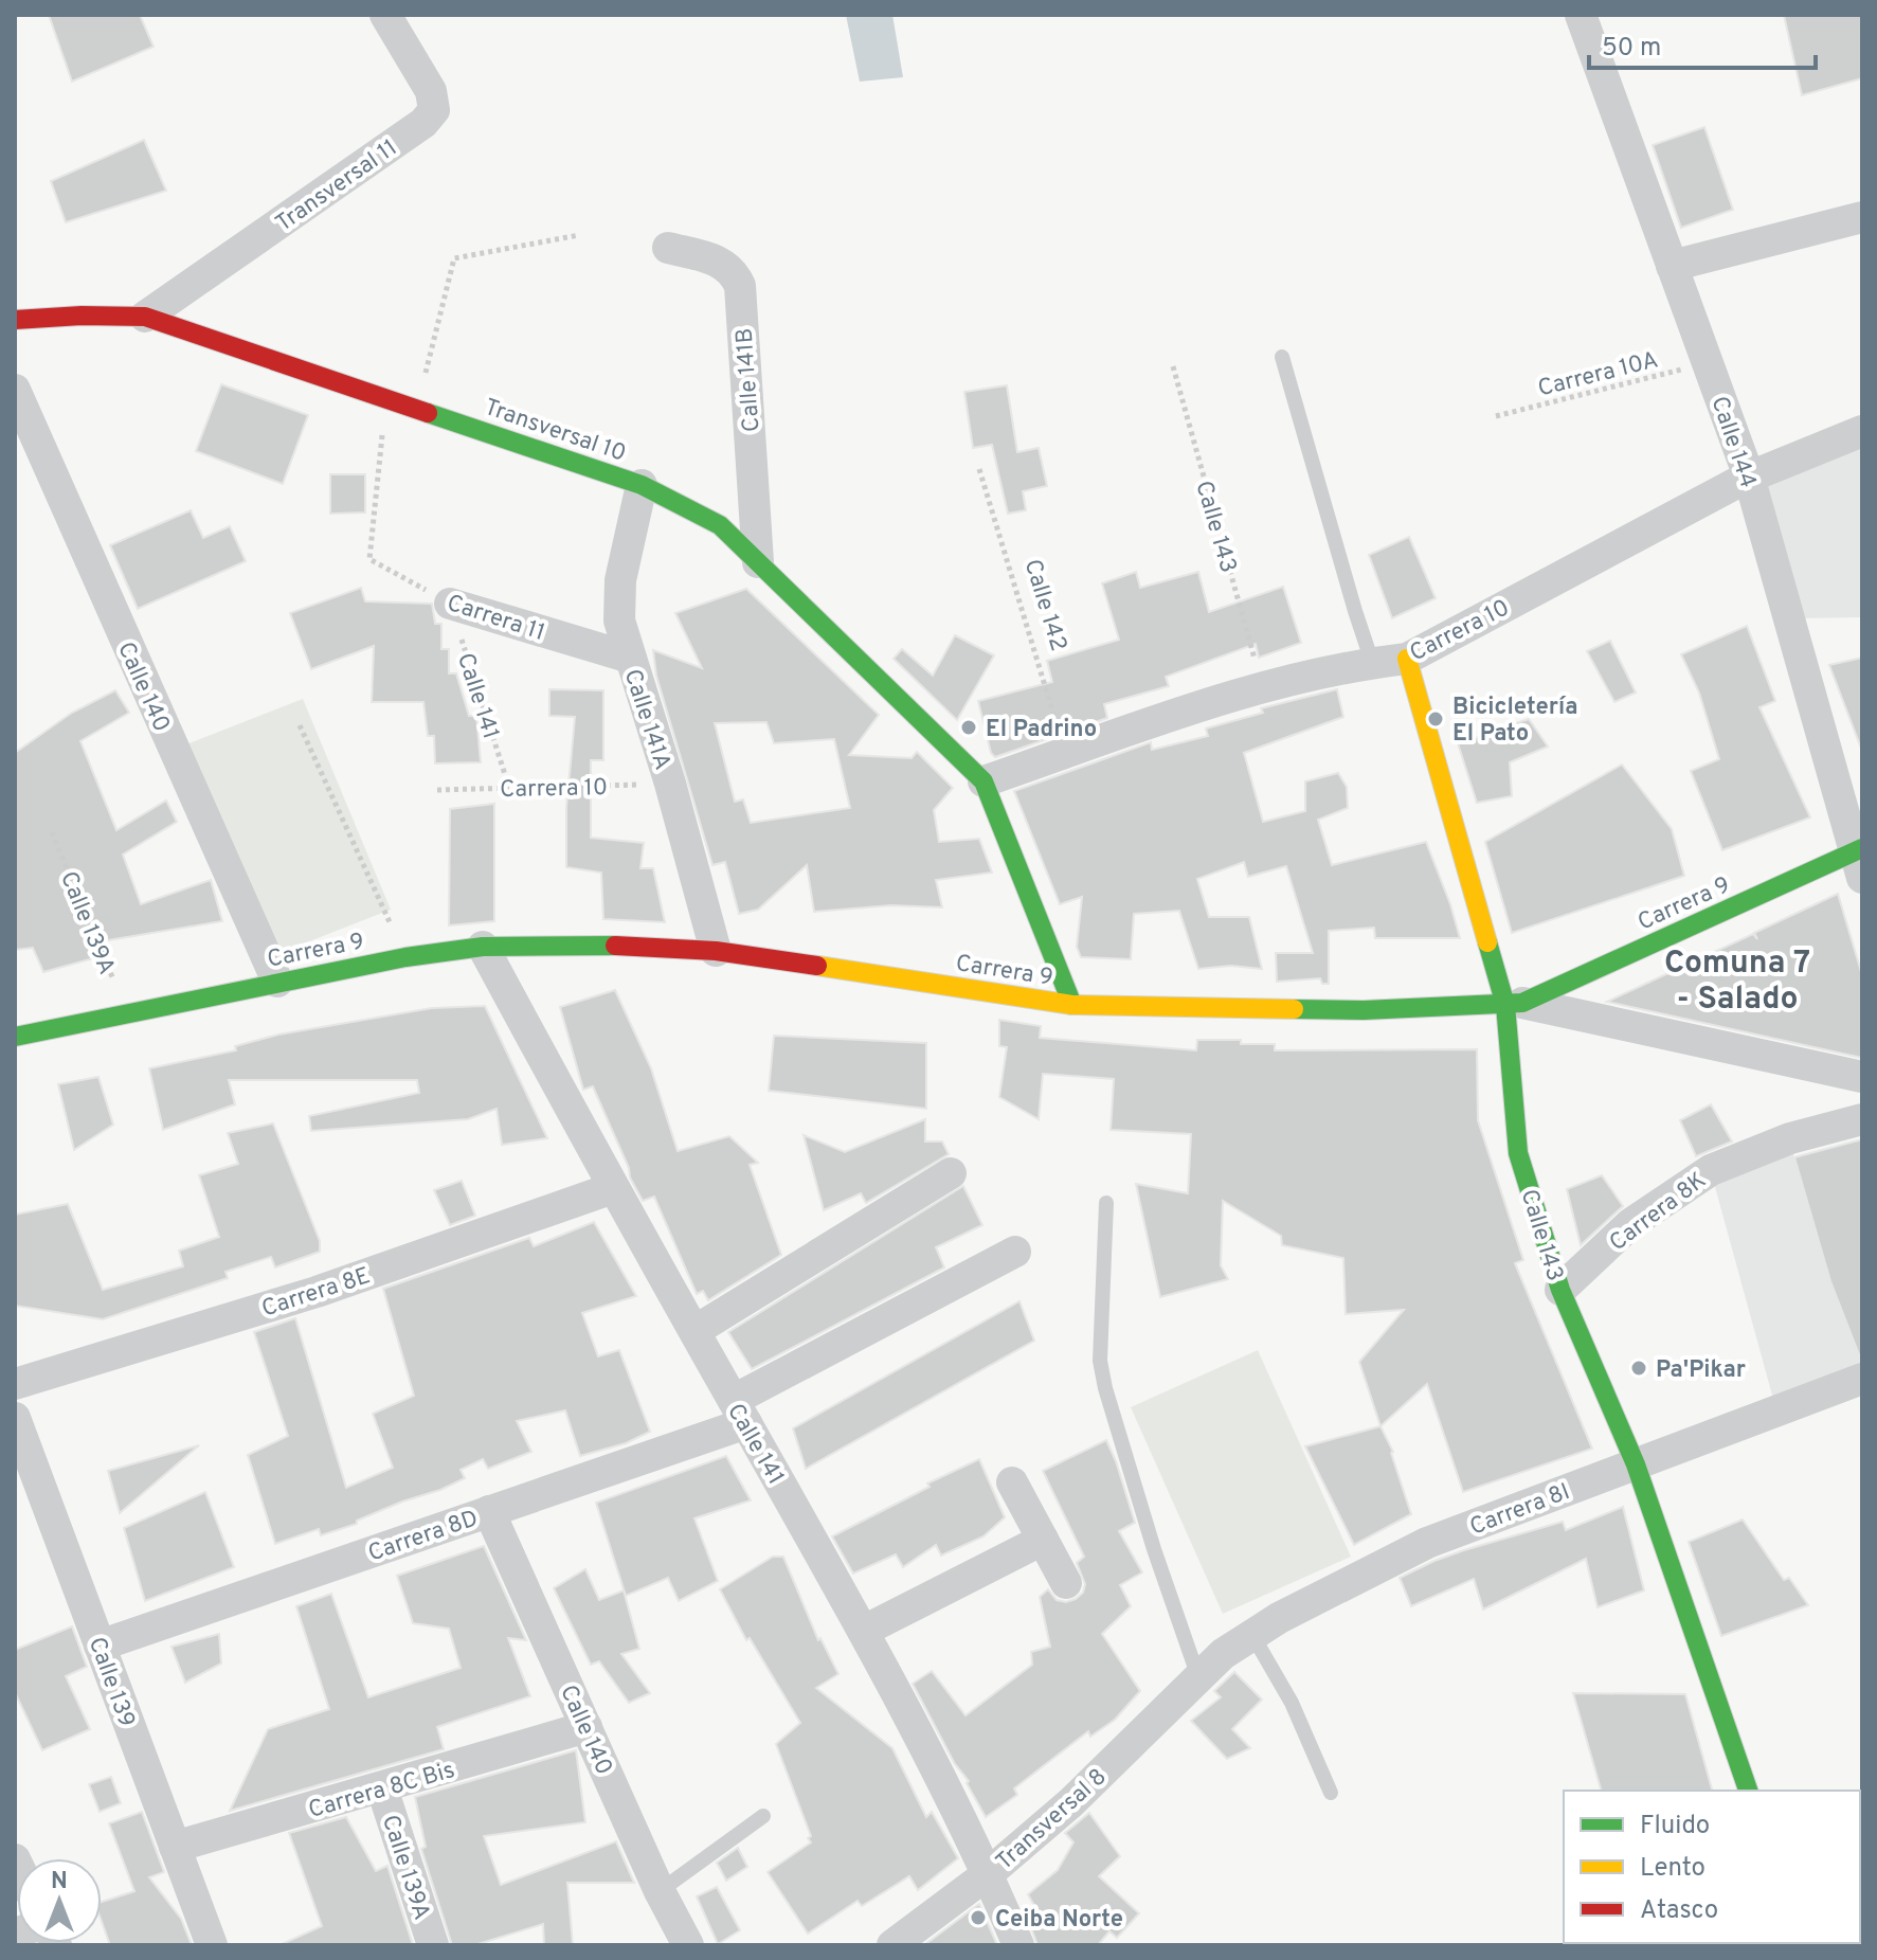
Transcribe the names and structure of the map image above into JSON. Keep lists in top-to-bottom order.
{
  "streets": {
    "street": [
      "Transversal 11",
      "Calle 141B",
      "Transversal 10",
      "Calle 144",
      "Calle 143",
      "Carrera 11",
      "Carrera 10",
      "Calle 140",
      "Calle 141",
      "Calle 141A",
      "Carrera 9",
      "Calle 139A",
      "Carrera 8K",
      "Carrera 8E",
      "Carrera 8I",
      "Carrera 8D",
      "Calle 139",
      "Carrera 8C Bis",
      "Transversal 8"
    ],
    "path": ["Carrera 10A", "Calle 142"]
  },
  "crossings": [
    ["Transversal 11", "Transversal 10"],
    ["Carrera 10A", "Calle 144"],
    ["Calle 141B", "Transversal 10"],
    ["Transversal 10", "Carrera 11"],
    ["Transversal 10", "Carrera 10"],
    ["Transversal 10", "Calle 141A"],
    ["Calle 144", "Carrera 10"],
    ["Calle 144", "Carrera 9"],
    ["Calle 143", "Carrera 10"],
    ["Calle 143", "Carrera 9"],
    ["Calle 143", "Carrera 8K"],
    ["Calle 143", "Carrera 8I"],
    ["Calle 142", "Carrera 10"],
    ["Carrera 11", "Calle 141"],
    ["Carrera 11", "Calle 141A"],
    ["Carrera 10", "Calle 141"],
    ["Carrera 10", "Calle 141A"],
    ["Calle 140", "Carrera 9"],
    ["Calle 140", "Carrera 8D"],
    ["Calle 140", "Carrera 8C Bis"],
    ["Calle 141", "Carrera 9"],
    ["Calle 141", "Carrera 8E"],
    ["Calle 141", "Carrera 8D"],
    ["Calle 141", "Transversal 8"],
    ["Calle 141A", "Carrera 9"],
    ["Carrera 9", "Calle 139A"],
    ["Calle 139A", "Carrera 8C Bis"],
    ["Carrera 8I", "Transversal 8"],
    ["Carrera 8D", "Calle 139"],
    ["Calle 139", "Carrera 8C Bis"]
  ],
  "districts": ["Comuna 7 - Salado"],
  "places": [
    "Bicicletería El Pato",
    "El Padrino",
    "Pa'Pikar",
    "Ceiba Norte"
  ],
  "legend": ["Fluido", "Lento", "Atasco"],
  "scale_bar": "50 m",
  "north": "top"
}
